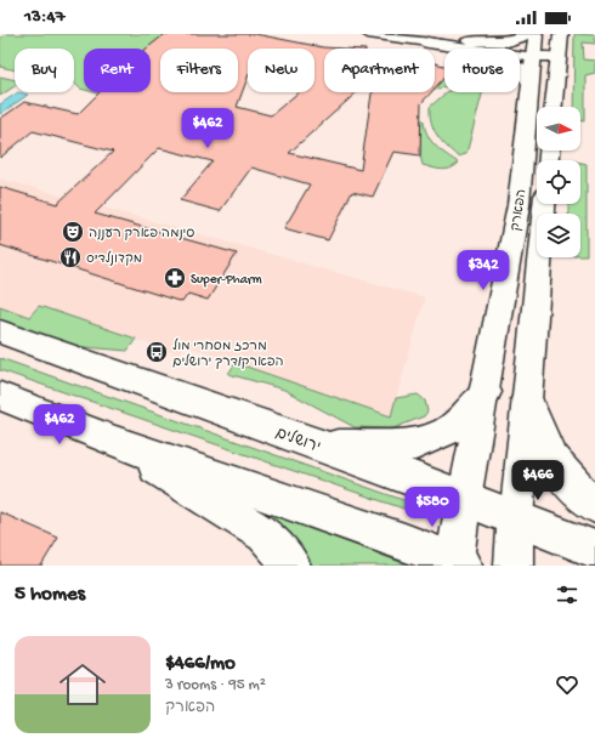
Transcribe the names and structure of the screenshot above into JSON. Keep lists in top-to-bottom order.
{
  "streets": {
    "main road": ["ירושלים"],
    "street": ["הפארק"]
  },
  "crossings": [
    ["הפארק", "ירושלים"]
  ],
  "places": {
    "theatre": ["סינמה פארק רעננה"],
    "restaurant": ["מקדונלד'ס"],
    "pharmacy": ["Super-Pharm"],
    "bus stop": ["מרכז מסחרי מול הפארק/דרך ירושלים"]
  },
  "north": "right",
  "page": {
    "status": "13:47",
    "chip": [
      "Buy",
      "Rent",
      "Filters",
      "New",
      "Apartment",
      "House"
    ],
    "price": [
      "$462",
      "$342",
      "$462",
      "$466",
      "$580"
    ],
    "heading": "5 homes",
    "list": [
      {
        "name": "$466/mo",
        "note": "3 rooms · 95 m² · הפארק"
      }
    ]
  }
}
